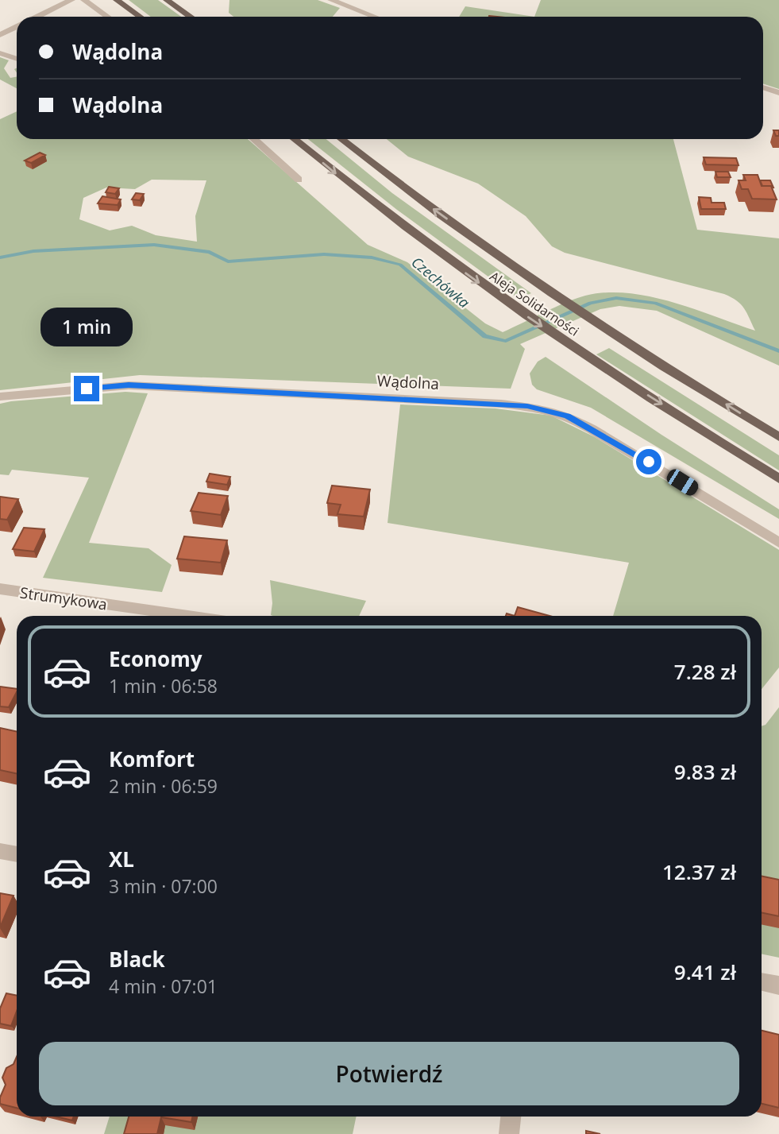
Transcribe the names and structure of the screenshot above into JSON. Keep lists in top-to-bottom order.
{
  "streets": {
    "main road": ["Aleja Solidarności"],
    "street": ["Wądolna", "Strumykowa"]
  },
  "water": ["Czechówka"],
  "page": {
    "banner": ["Wądolna", "Wądolna"],
    "bubble": "1 min",
    "list": [
      {
        "name": "Economy",
        "note": "1 min · 06:58",
        "value": "7.28 zł"
      },
      {
        "name": "Komfort",
        "note": "2 min · 06:59",
        "value": "9.83 zł"
      },
      {
        "name": "XL",
        "note": "3 min · 07:00",
        "value": "12.37 zł"
      },
      {
        "name": "Black",
        "note": "4 min · 07:01",
        "value": "9.41 zł"
      }
    ],
    "buttons": "Potwierdź"
  }
}
